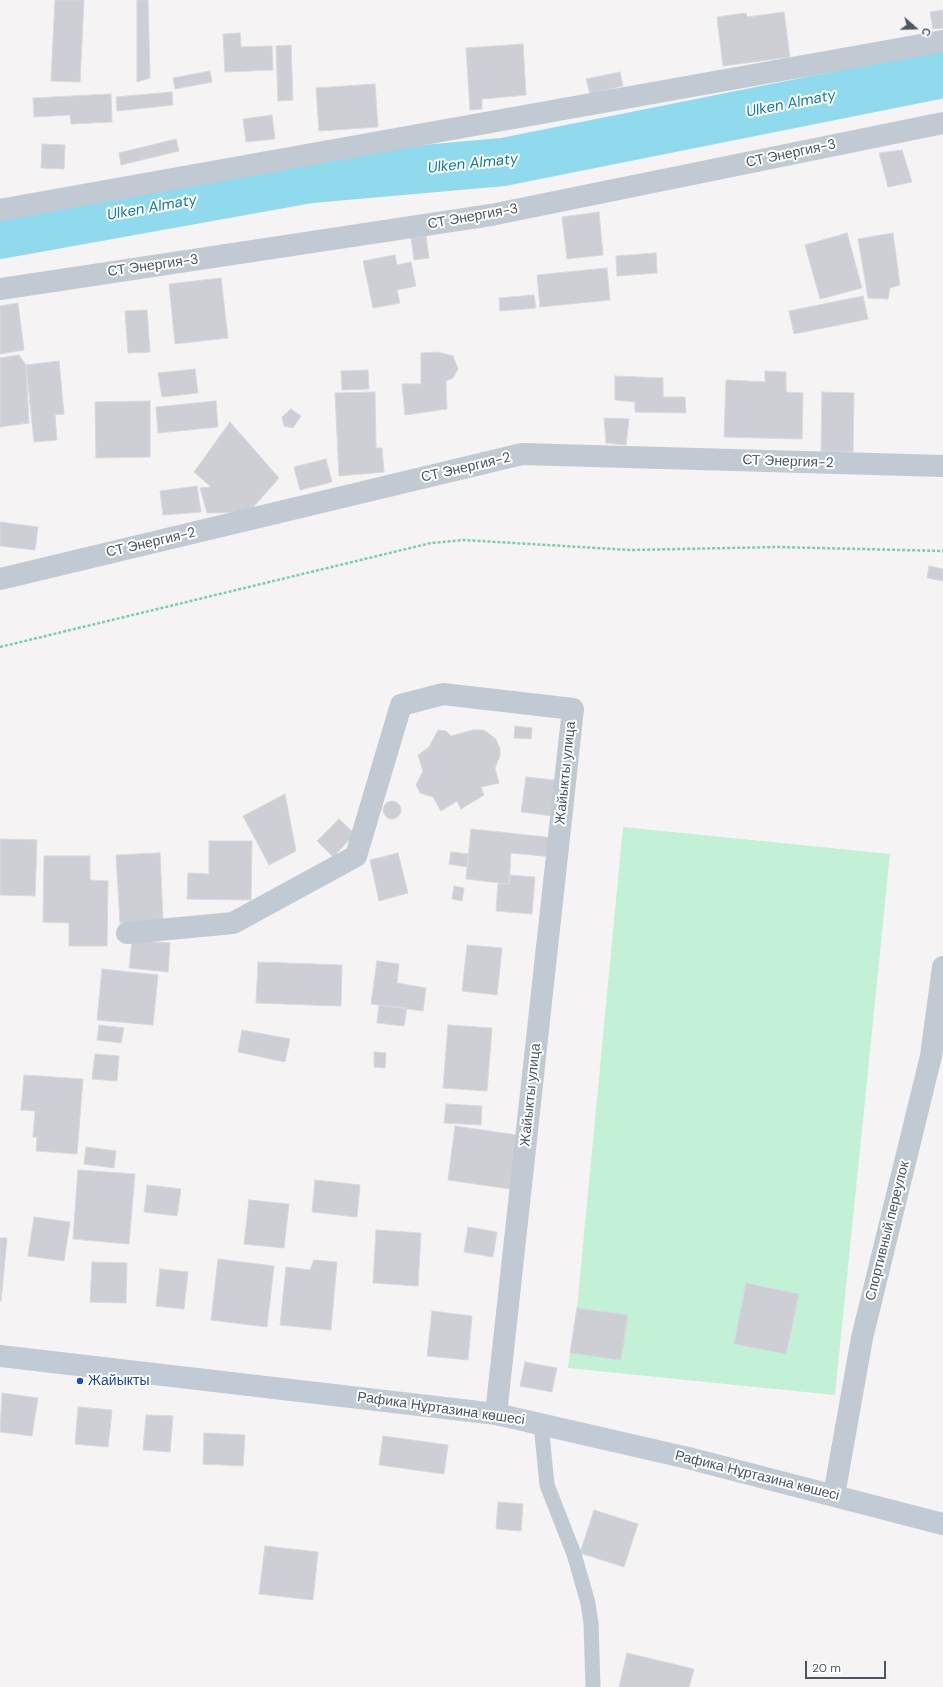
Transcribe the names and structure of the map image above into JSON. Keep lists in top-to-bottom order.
{
  "streets": {
    "street": [
      "СТ Энергия-3",
      "СТ Энергия-2",
      "Жайыкты улица",
      "Спортивный переулок",
      "Рафика Нұртазина көшесі"
    ]
  },
  "crossings": [
    ["Жайыкты улица", "Рафика Нұртазина көшесі"],
    ["Спортивный переулок", "Рафика Нұртазина көшесі"]
  ],
  "water": ["Ulken Almaty"],
  "places": ["Жайыкты"],
  "scale_bar": "20 m",
  "north": "right"
}
